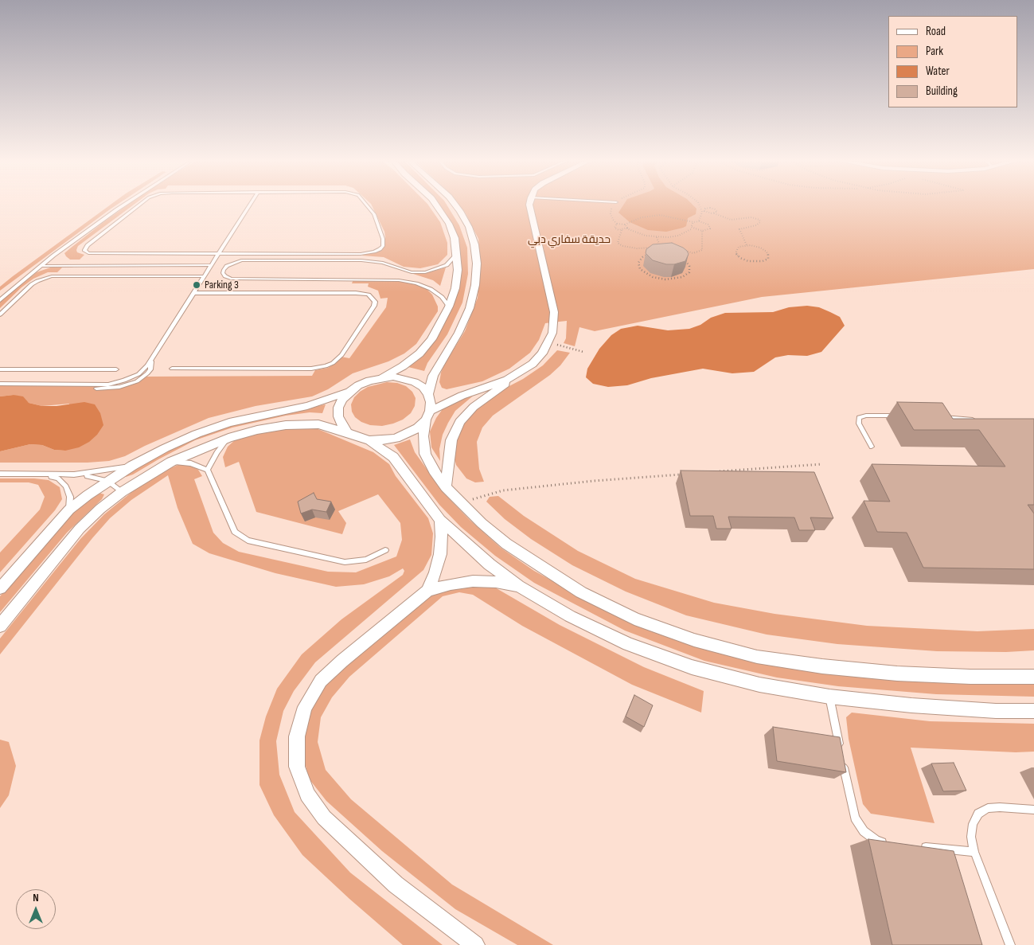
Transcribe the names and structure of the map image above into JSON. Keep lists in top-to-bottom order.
{
  "parks": ["حديقة سفاري دبي"],
  "places": ["Parking 3"],
  "legend": [
    "Road",
    "Park",
    "Water",
    "Building"
  ],
  "north": "top"
}
